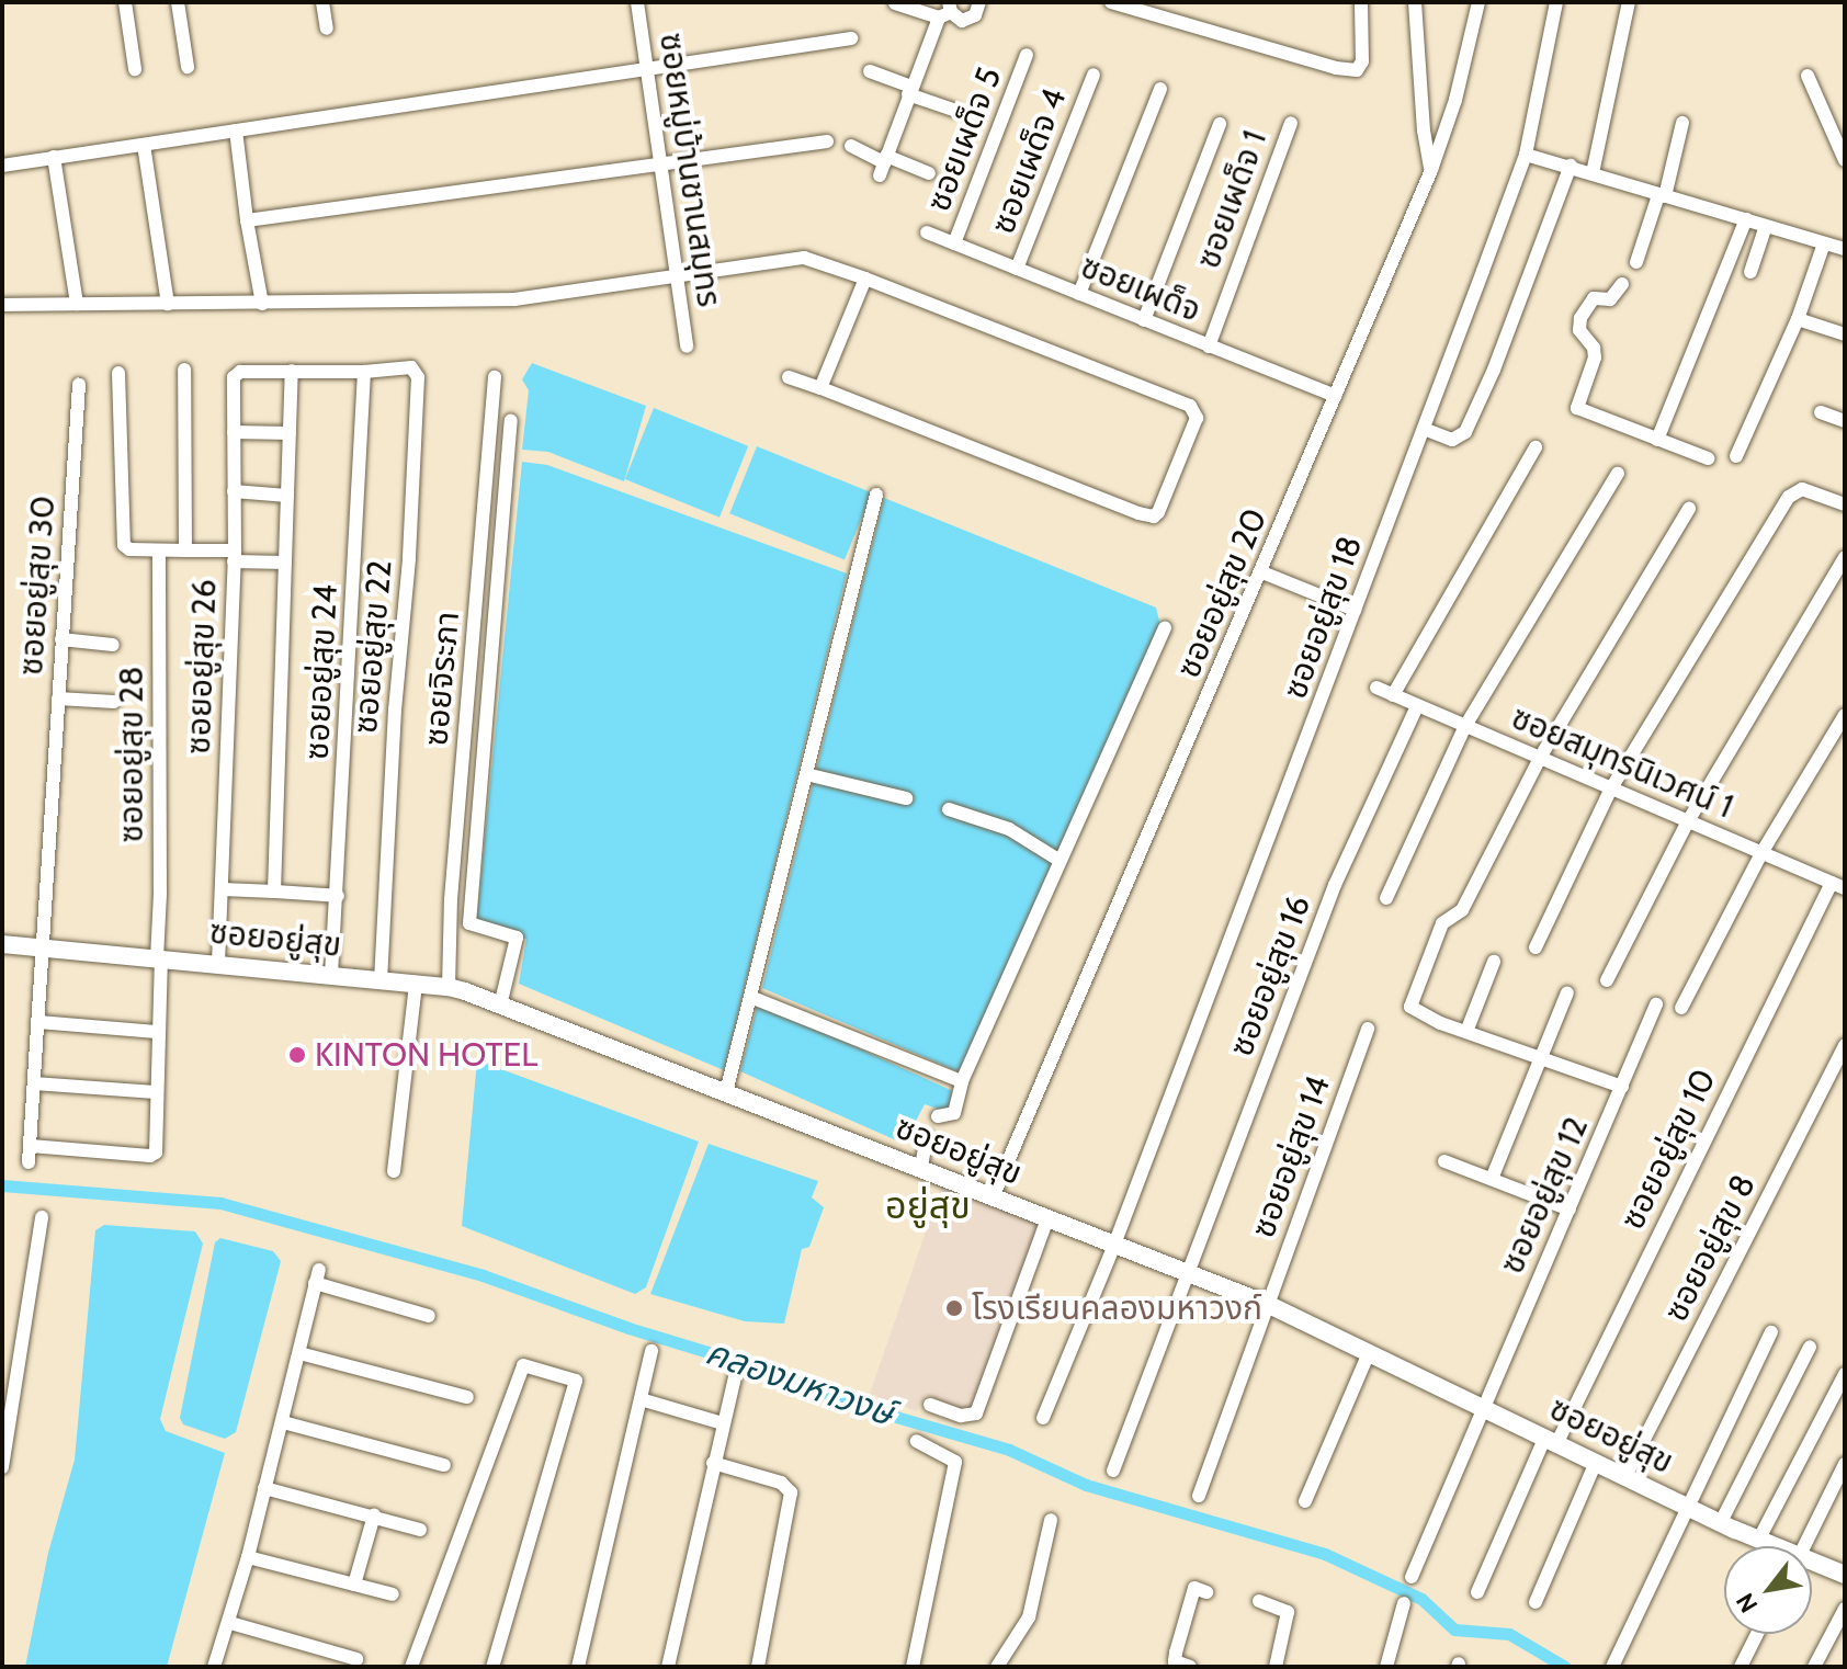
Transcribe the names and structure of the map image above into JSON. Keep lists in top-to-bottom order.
{
  "streets": {
    "street": [
      "ซอยเผด็จ 5",
      "ซอยเผด็จ 4",
      "ซอยหมู่บ้านชานสมุทร",
      "ซอยเผด็จ 1",
      "ซอยเผด็จ",
      "ซอยอยู่สุข 30",
      "ซอยอยู่สุข 20",
      "ซอยอยู่สุข 18",
      "ซอยอยู่สุข 22",
      "ซอยอยู่สุข 26",
      "ซอยอยู่สุข 24",
      "ซอยจิระภา",
      "ซอยอยู่สุข 28",
      "ซอยสมุทรนิเวศน์ 1",
      "ซอยอยู่สุข",
      "ซอยอยู่สุข 16",
      "ซอยอยู่สุข 10",
      "ซอยอยู่สุข 14",
      "ซอยอยู่สุข 12",
      "ซอยอยู่สุข 8"
    ]
  },
  "crossings": [
    ["ซอยเผด็จ 5", "ซอยเผด็จ"],
    ["ซอยเผด็จ 4", "ซอยเผด็จ"],
    ["ซอยเผด็จ 1", "ซอยเผด็จ"],
    ["ซอยเผด็จ", "ซอยอยู่สุข 20"],
    ["ซอยอยู่สุข 30", "ซอยอยู่สุข 28"],
    ["ซอยอยู่สุข 30", "ซอยอยู่สุข"],
    ["ซอยอยู่สุข 20", "ซอยอยู่สุข"],
    ["ซอยอยู่สุข 18", "ซอยอยู่สุข"],
    ["ซอยอยู่สุข 22", "ซอยอยู่สุข 24"],
    ["ซอยอยู่สุข 22", "ซอยอยู่สุข"],
    ["ซอยอยู่สุข 26", "ซอยอยู่สุข"],
    ["ซอยอยู่สุข 24", "ซอยอยู่สุข"],
    ["ซอยจิระภา", "ซอยอยู่สุข"],
    ["ซอยอยู่สุข 28", "ซอยอยู่สุข"],
    ["ซอยสมุทรนิเวศน์ 1", "ซอยอยู่สุข 16"],
    ["ซอยสมุทรนิเวศน์ 1", "ซอยอยู่สุข 10"],
    ["ซอยอยู่สุข", "ซอยอยู่สุข 16"],
    ["ซอยอยู่สุข", "ซอยอยู่สุข 10"],
    ["ซอยอยู่สุข", "ซอยอยู่สุข 14"],
    ["ซอยอยู่สุข", "ซอยอยู่สุข 12"],
    ["ซอยอยู่สุข", "ซอยอยู่สุข 8"]
  ],
  "districts": ["อยู่สุข"],
  "water": ["คลองมหาวงษ์"],
  "places": ["KINTON HOTEL", "โรงเรียนคลองมหาวงก์"],
  "north": "bottom left"
}
